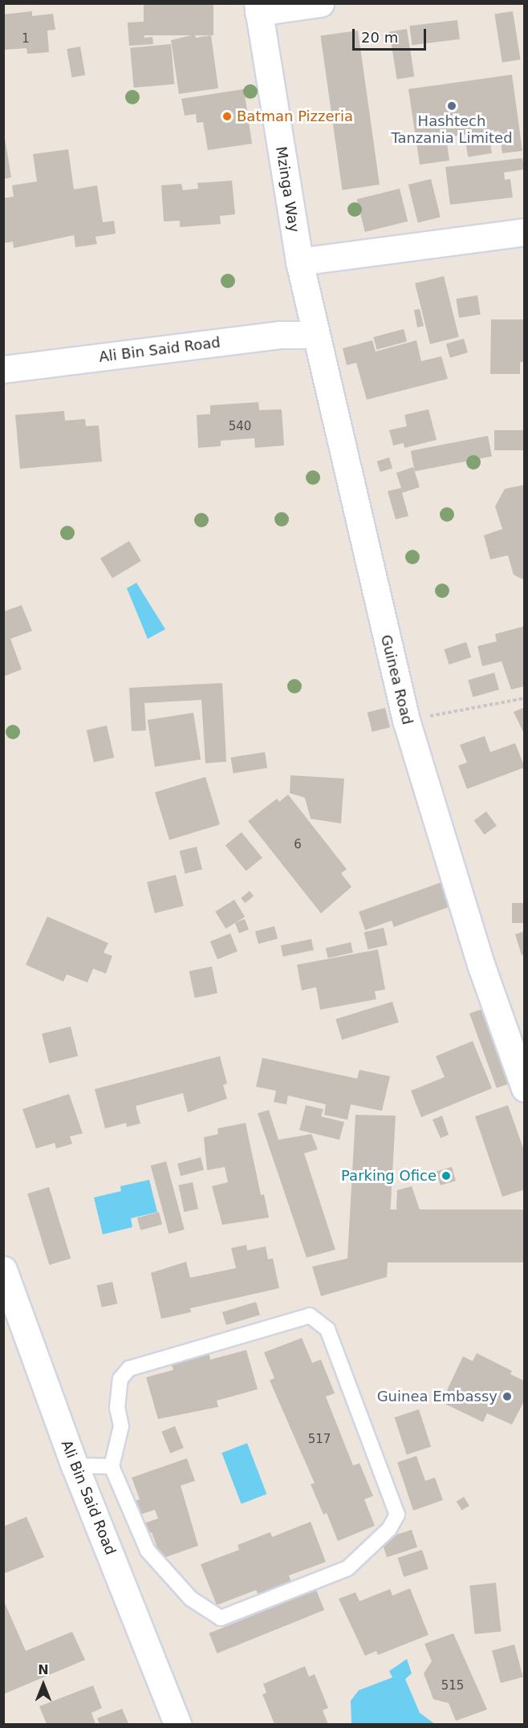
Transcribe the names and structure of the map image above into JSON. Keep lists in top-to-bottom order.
{
  "streets": {
    "street": ["Mzinga Way", "Ali Bin Said Road", "Guinea Road"]
  },
  "crossings": [
    ["Mzinga Way", "Guinea Road"],
    ["Ali Bin Said Road", "Guinea Road"]
  ],
  "places": [
    "Hashtech Tanzania Limited",
    "Batman Pizzeria",
    "Parking Ofice",
    "Guinea Embassy"
  ],
  "house_numbers": [
    "1",
    "540",
    "6",
    "517",
    "515"
  ],
  "scale_bar": "20 m",
  "north": "top"
}
